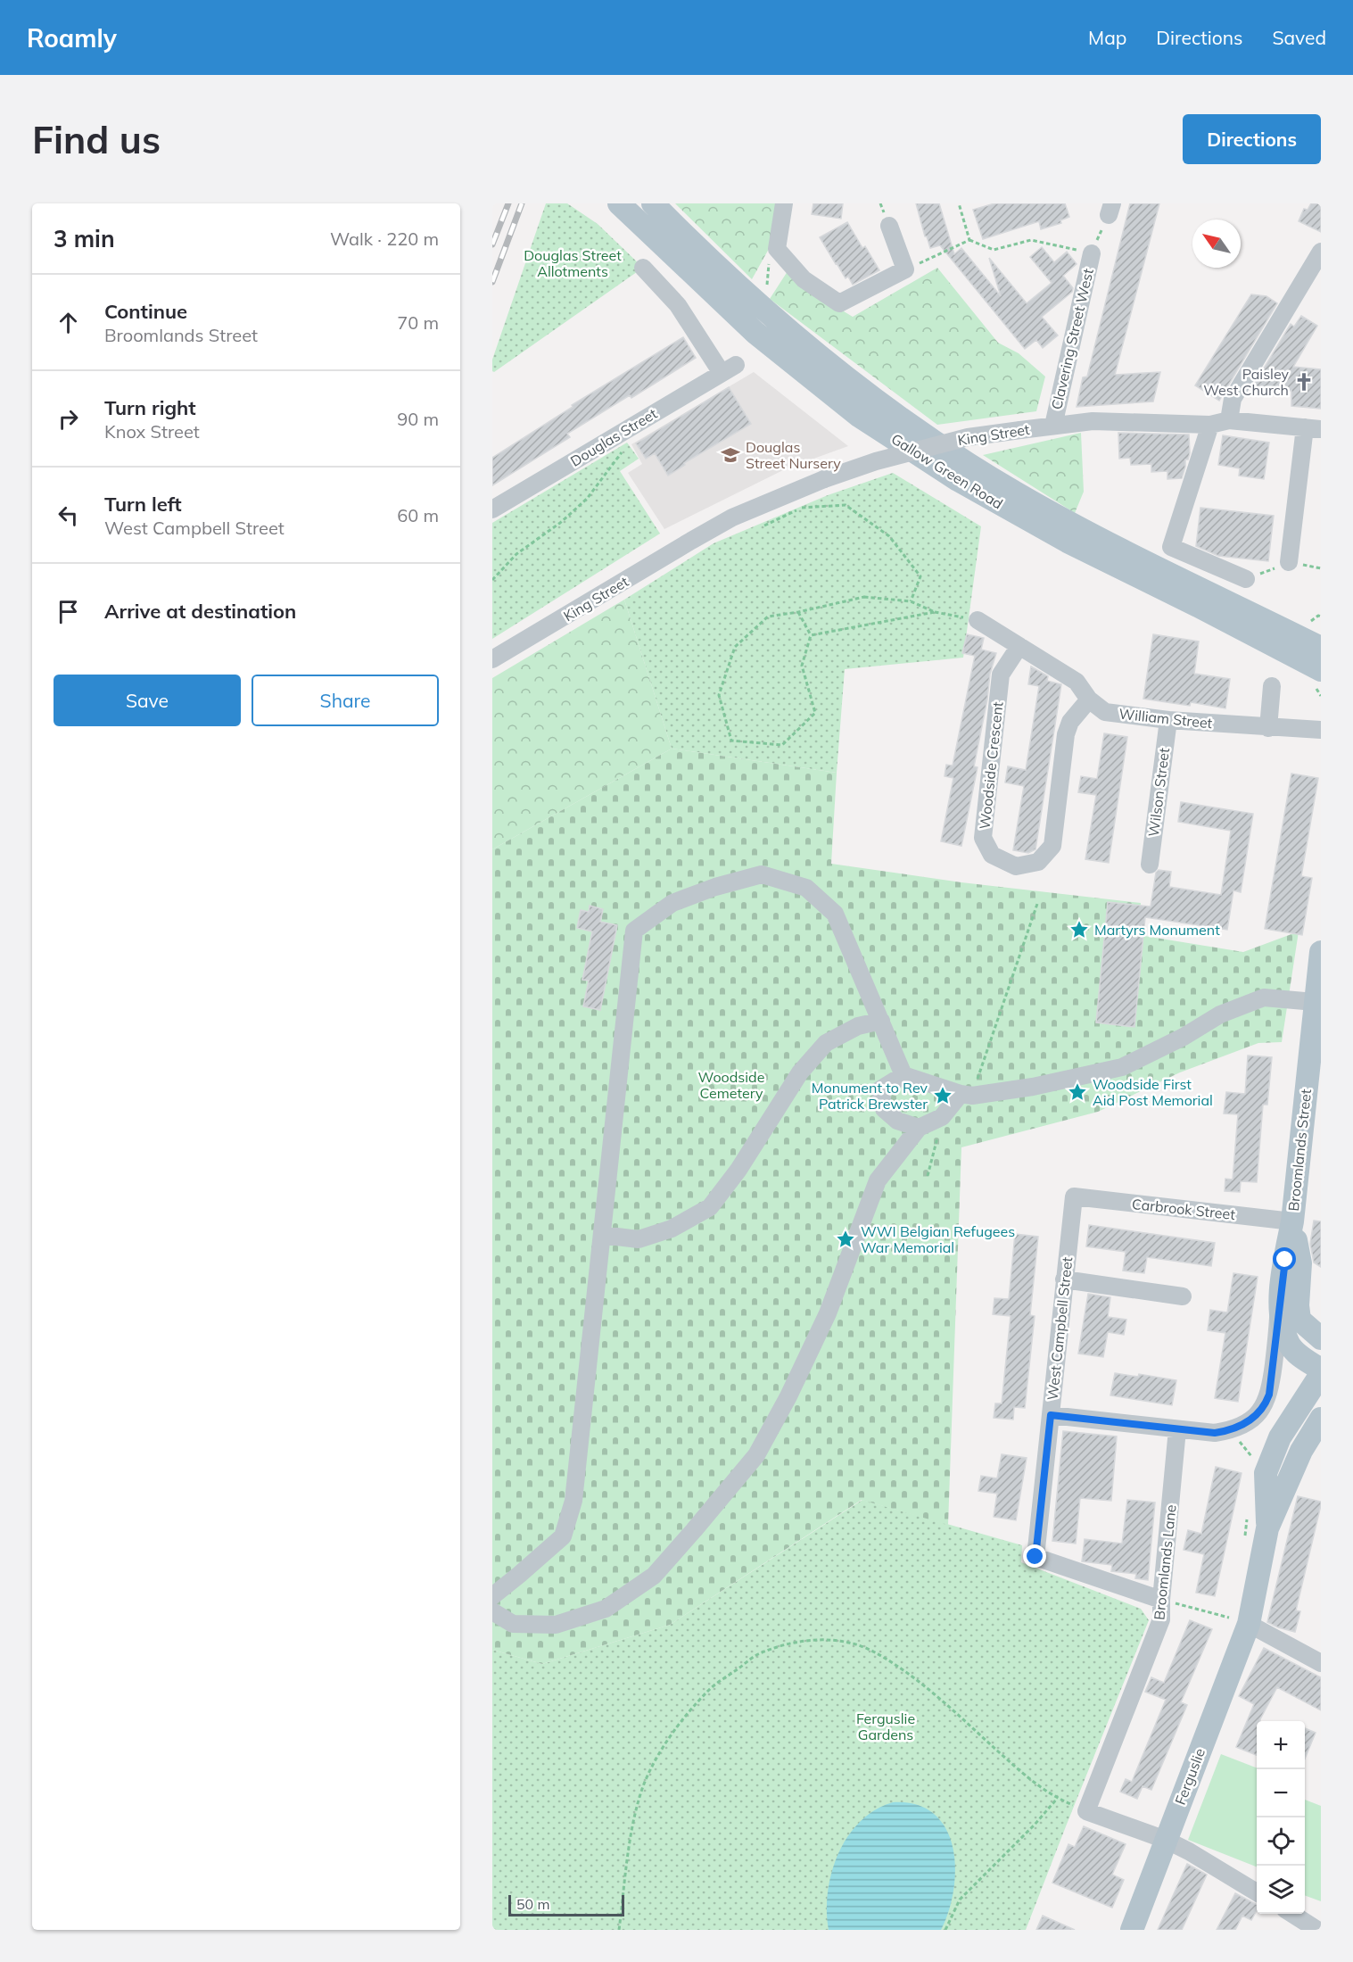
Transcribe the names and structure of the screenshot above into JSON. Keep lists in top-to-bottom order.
{
  "streets": {
    "main road": ["Gallow Green Road", "Broomlands Street", "Ferguslie"],
    "street": [
      "Clavering Street West",
      "King Street",
      "Douglas Street",
      "William Street",
      "Woodside Crescent",
      "Wilson Street",
      "Carbrook Street",
      "West Campbell Street",
      "Broomlands Lane"
    ]
  },
  "crossings": [
    ["Clavering Street West", "King Street"],
    ["William Street", "Woodside Crescent"],
    ["William Street", "Wilson Street"],
    ["Broomlands Street", "Carbrook Street"],
    ["Carbrook Street", "West Campbell Street"],
    ["West Campbell Street", "Broomlands Lane"]
  ],
  "parks": ["Douglas Street Allotments", "Woodside Cemetery", "Ferguslie Gardens"],
  "places": {
    "church": ["Paisley West Church"],
    "school or university": ["Douglas Street Nursery"],
    "place": [
      "Martyrs Monument",
      "Woodside First Aid Post Memorial",
      "Monument to Rev Patrick Brewster",
      "WWI Belgian Refugees War Memorial"
    ]
  },
  "scale_bar": "50 m",
  "north": "top left",
  "page": {
    "header": "Roamly",
    "nav": ["Map", "Directions", "Saved"],
    "buttons": [
      "Directions",
      ["Save", "Share"]
    ],
    "title": "Find us",
    "heading": ["3 min", "Walk · 220 m"],
    "list": [
      ["Continue", "Broomlands Street", "70 m"],
      ["Turn right", "Knox Street", "90 m"],
      ["Turn left", "West Campbell Street", "60 m"],
      "Arrive at destination"
    ],
    "map_buttons": ["+", "−"],
    "scale": "50 m"
  }
}
